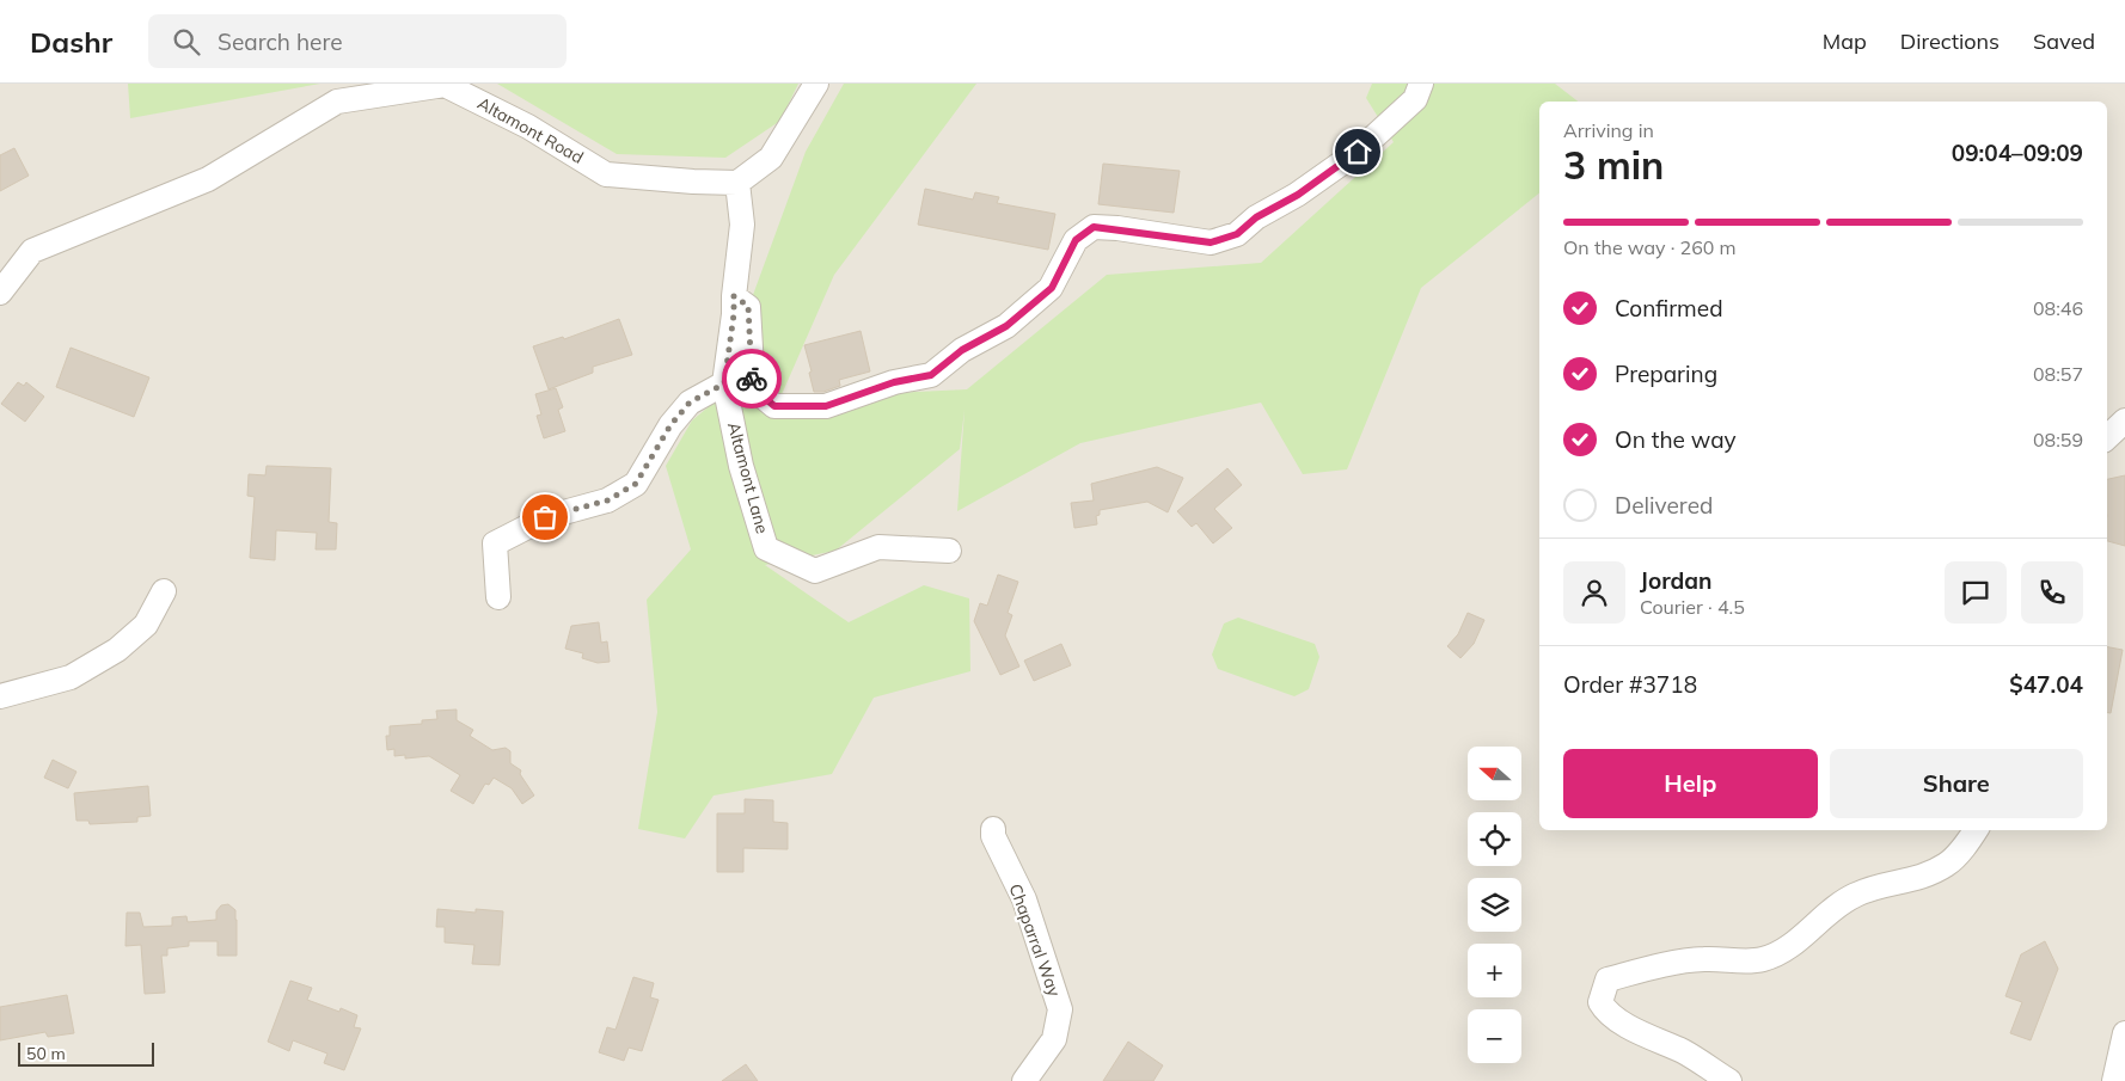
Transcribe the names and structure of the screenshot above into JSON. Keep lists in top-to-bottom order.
{
  "streets": {
    "street": ["Altamont Road", "Altamont Lane", "Chaparral Way"]
  },
  "crossings": [
    ["Altamont Road", "Altamont Lane"]
  ],
  "scale_bar": "50 m",
  "north": "left",
  "page": {
    "header": "Dashr",
    "search": "Search here",
    "nav": ["Map", "Directions", "Saved"],
    "heading": ["3 min", "Arriving in", "09:04–09:09"],
    "panel": [
      "Jordan",
      "Courier · 4.5",
      "Order #3718",
      "$47.04"
    ],
    "bar": "On the way · 260 m",
    "list": [
      ["Confirmed", "08:46"],
      ["Preparing", "08:57"],
      ["On the way", "08:59"],
      "Delivered"
    ],
    "buttons": ["Help", "Share"],
    "map_buttons": ["+", "−"],
    "scale": "50 m"
  }
}
